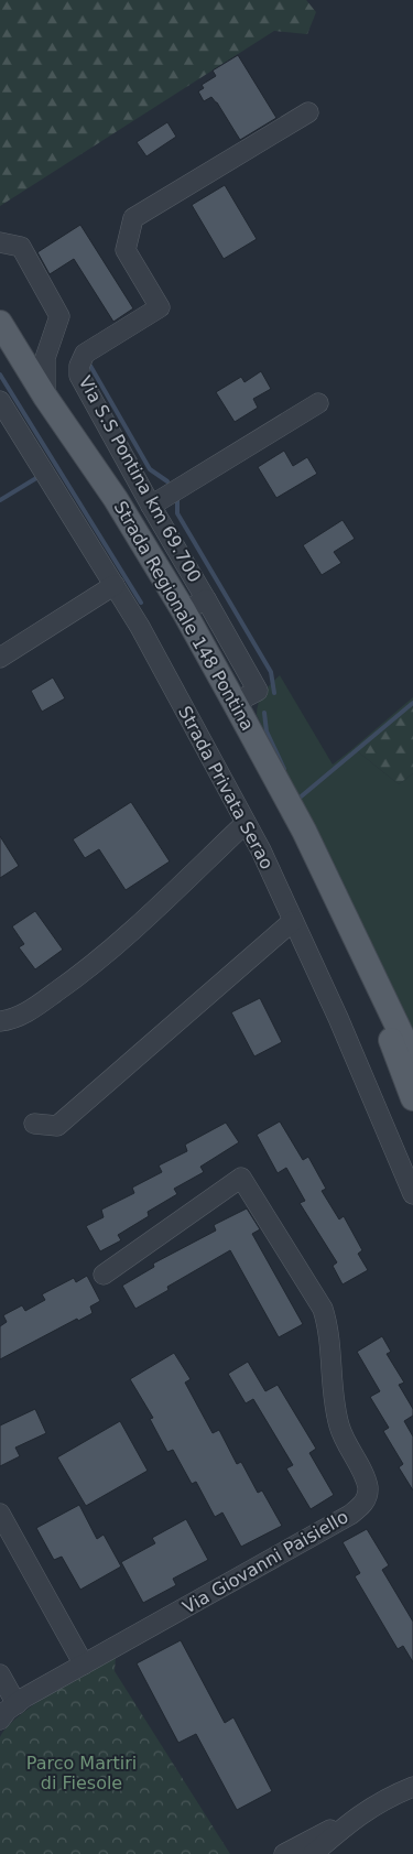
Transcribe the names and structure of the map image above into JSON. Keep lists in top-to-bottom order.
{
  "streets": {
    "main road": ["Strada Regionale 148 Pontina"],
    "street": ["Via S.S Pontina km 69.700", "Strada Privata Serao", "Via Giovanni Paisiello"]
  },
  "crossings": [
    ["Via S.S Pontina km 69.700", "Strada Regionale 148 Pontina"]
  ],
  "parks": ["Parco Martiri di Fiesole"]
}
